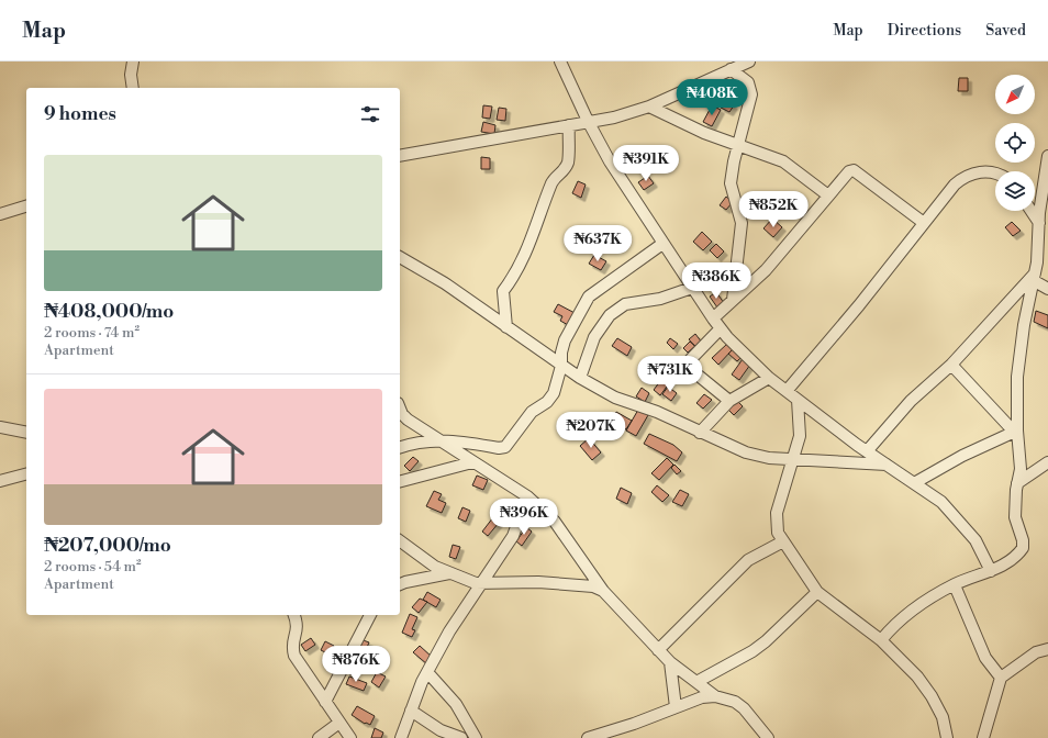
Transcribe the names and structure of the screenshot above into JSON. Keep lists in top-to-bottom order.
{
  "north": "bottom left",
  "page": {
    "header": "Map",
    "nav": ["Map", "Directions", "Saved"],
    "price": [
      "₦408K",
      "₦391K",
      "₦852K",
      "₦637K",
      "₦386K",
      "₦731K",
      "₦207K",
      "₦396K",
      "₦876K"
    ],
    "heading": "9 homes",
    "list": [
      {
        "name": "₦408,000/mo",
        "note": "2 rooms · 74 m² · Apartment"
      },
      {
        "name": "₦207,000/mo",
        "note": "2 rooms · 54 m² · Apartment"
      }
    ]
  }
}
